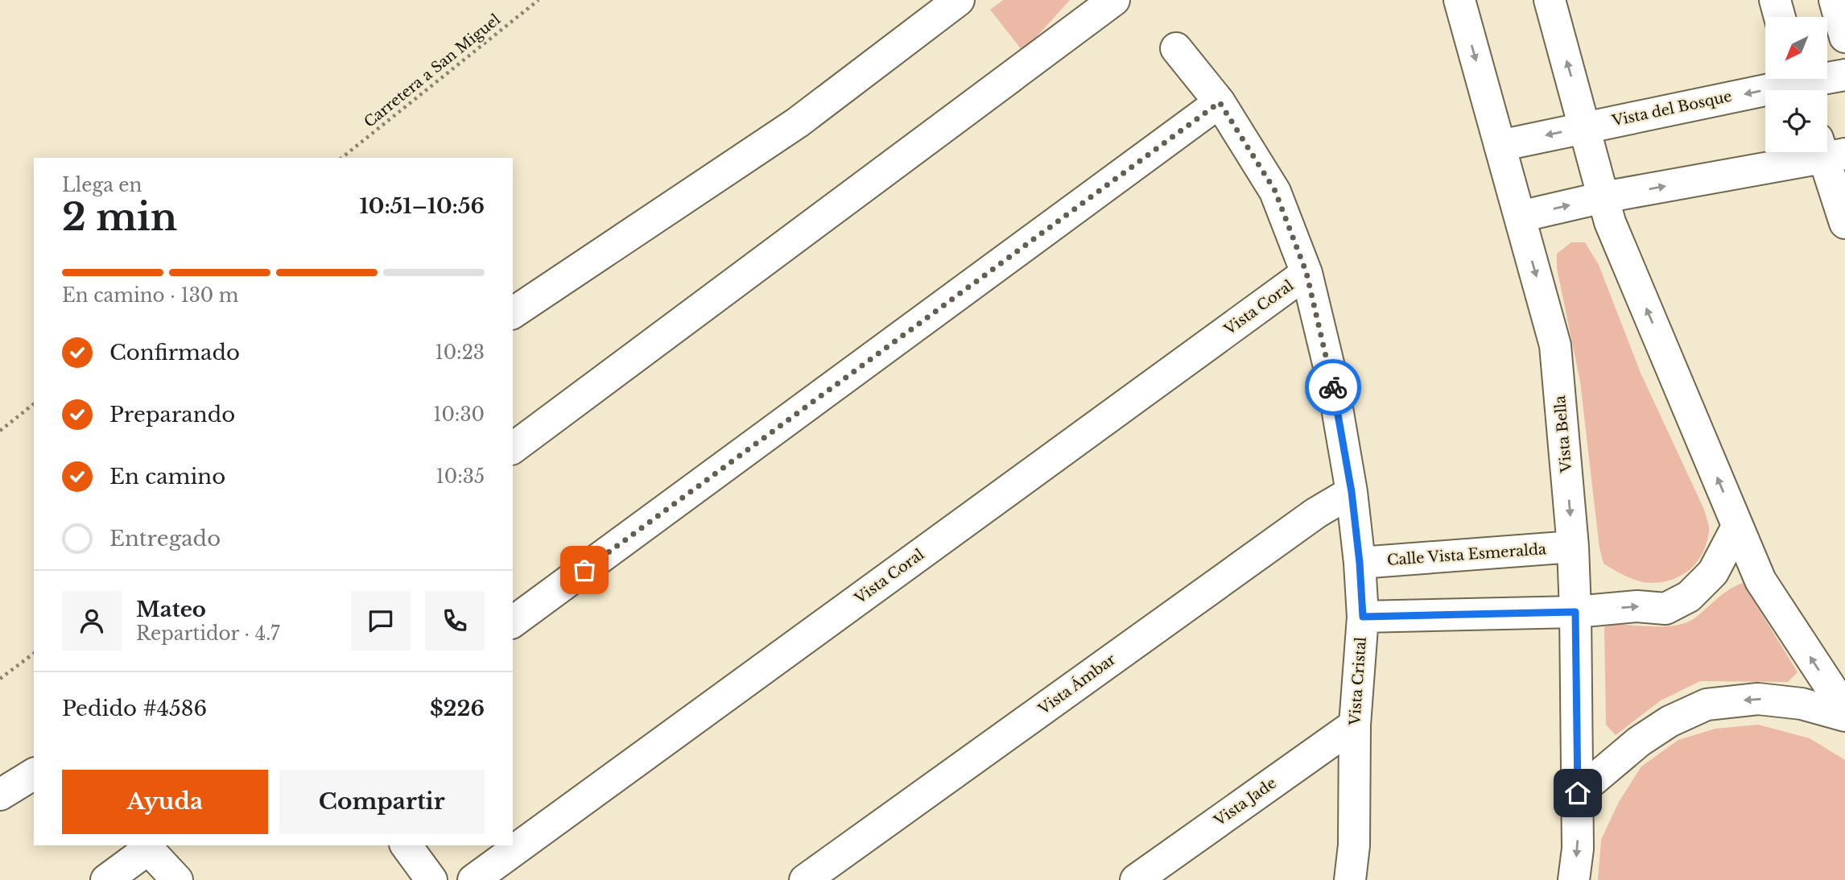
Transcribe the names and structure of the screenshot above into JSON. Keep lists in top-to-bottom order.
{
  "streets": {
    "street": [
      "Vista del Bosque",
      "Vista Coral",
      "Vista Bella",
      "Calle Vista Esmeralda",
      "Vista Cristal",
      "Vista Ámbar",
      "Vista Jade"
    ],
    "path": ["Carretera a San Miguel"]
  },
  "crossings": [
    ["Vista del Bosque", "Vista Bella"],
    ["Vista Coral", "Vista Cristal"],
    ["Vista Bella", "Calle Vista Esmeralda"],
    ["Calle Vista Esmeralda", "Vista Cristal"],
    ["Vista Cristal", "Vista Ámbar"],
    ["Vista Cristal", "Vista Jade"]
  ],
  "north": "bottom left",
  "page": {
    "heading": ["2 min", "Llega en", "10:51–10:56"],
    "panel": [
      "Mateo",
      "Repartidor · 4.7",
      "Pedido #4586",
      "$226"
    ],
    "bar": "En camino · 130 m",
    "list": [
      ["Confirmado", "10:23"],
      ["Preparando", "10:30"],
      ["En camino", "10:35"],
      "Entregado"
    ],
    "buttons": ["Ayuda", "Compartir"]
  }
}
